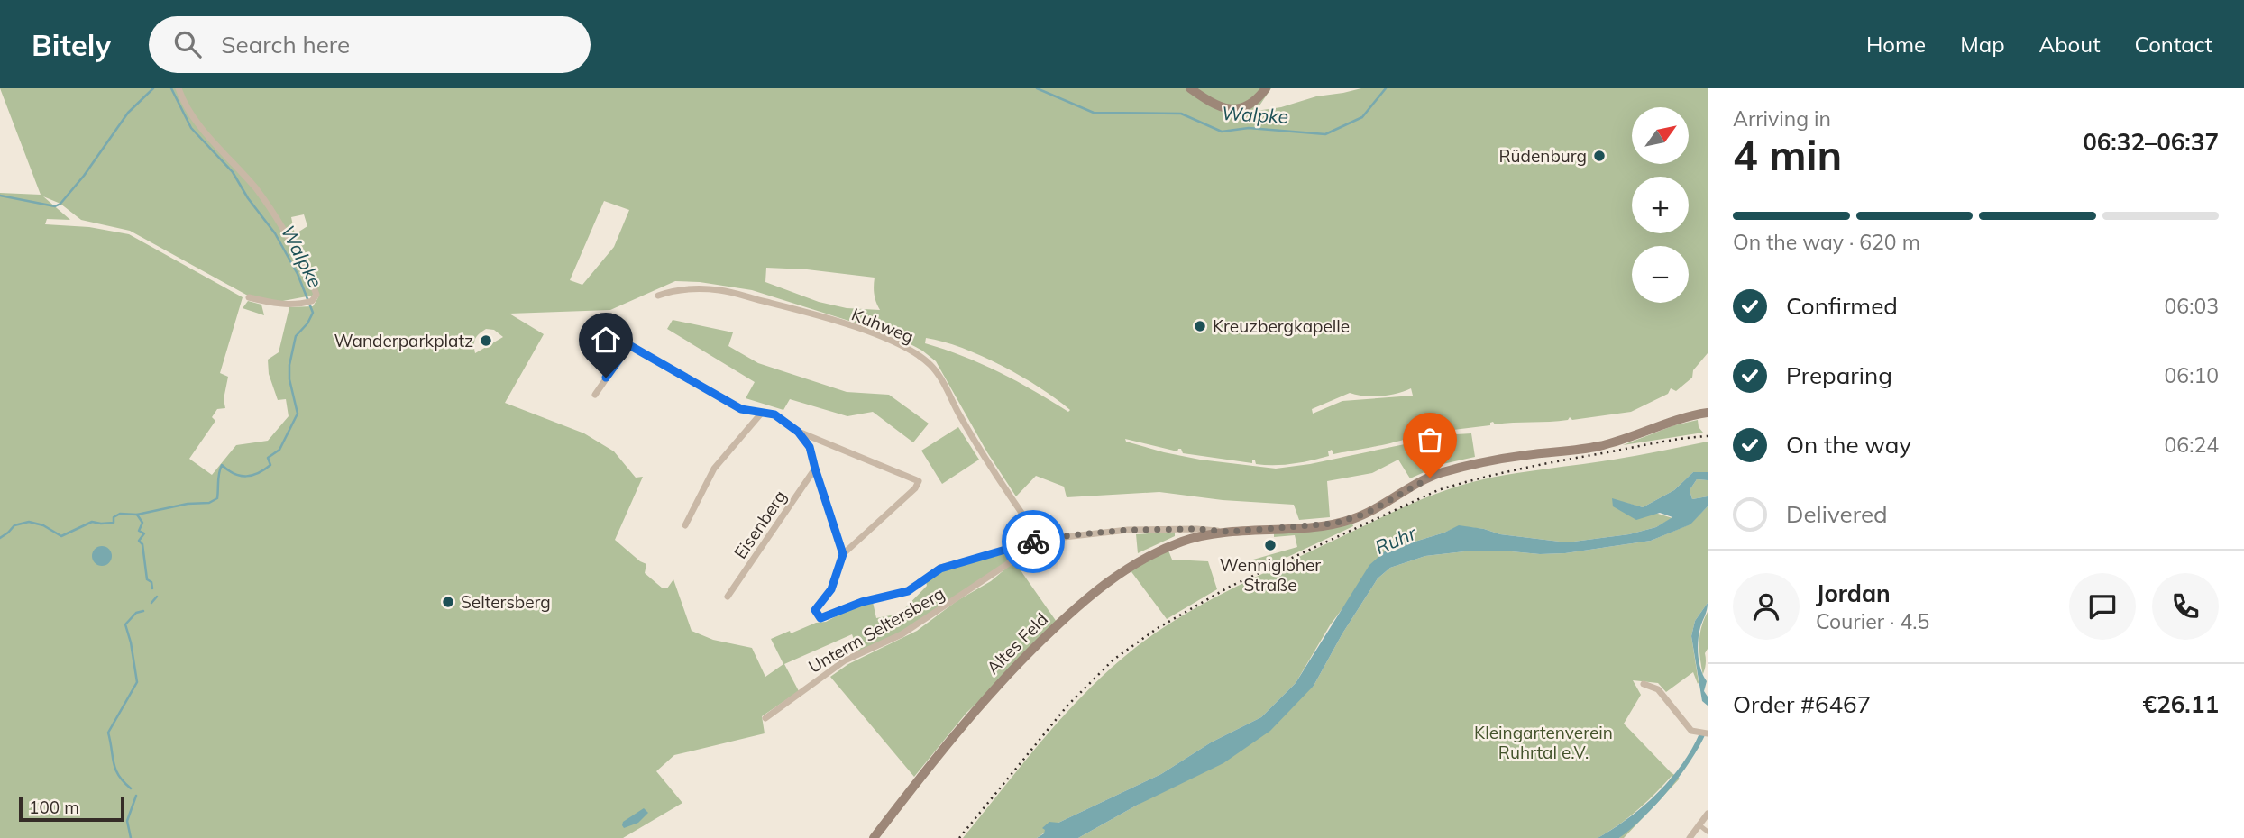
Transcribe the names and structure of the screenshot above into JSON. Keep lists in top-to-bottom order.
{
  "streets": {
    "main road": ["Altes Feld"],
    "street": ["Kuhweg", "Eisenberg", "Unterm Seltersberg"]
  },
  "water": ["Walpke", "Ruhr"],
  "parks": ["Kleingartenverein Ruhrtal e.V."],
  "places": [
    "Rüdenburg",
    "Kreuzbergkapelle",
    "Wanderparkplatz",
    "Wennigloher Straße",
    "Seltersberg"
  ],
  "scale_bar": "100 m",
  "north": "top right",
  "page": {
    "header": "Bitely",
    "search": "Search here",
    "nav": [
      "Home",
      "Map",
      "About",
      "Contact"
    ],
    "heading": ["4 min", "Arriving in", "06:32–06:37"],
    "panel": [
      "Jordan",
      "Courier · 4.5",
      "Order #6467",
      "€26.11"
    ],
    "map_buttons": ["+", "−"],
    "bar": "On the way · 620 m",
    "list": [
      ["Confirmed", "06:03"],
      ["Preparing", "06:10"],
      ["On the way", "06:24"],
      "Delivered"
    ],
    "scale": "100 m"
  }
}
